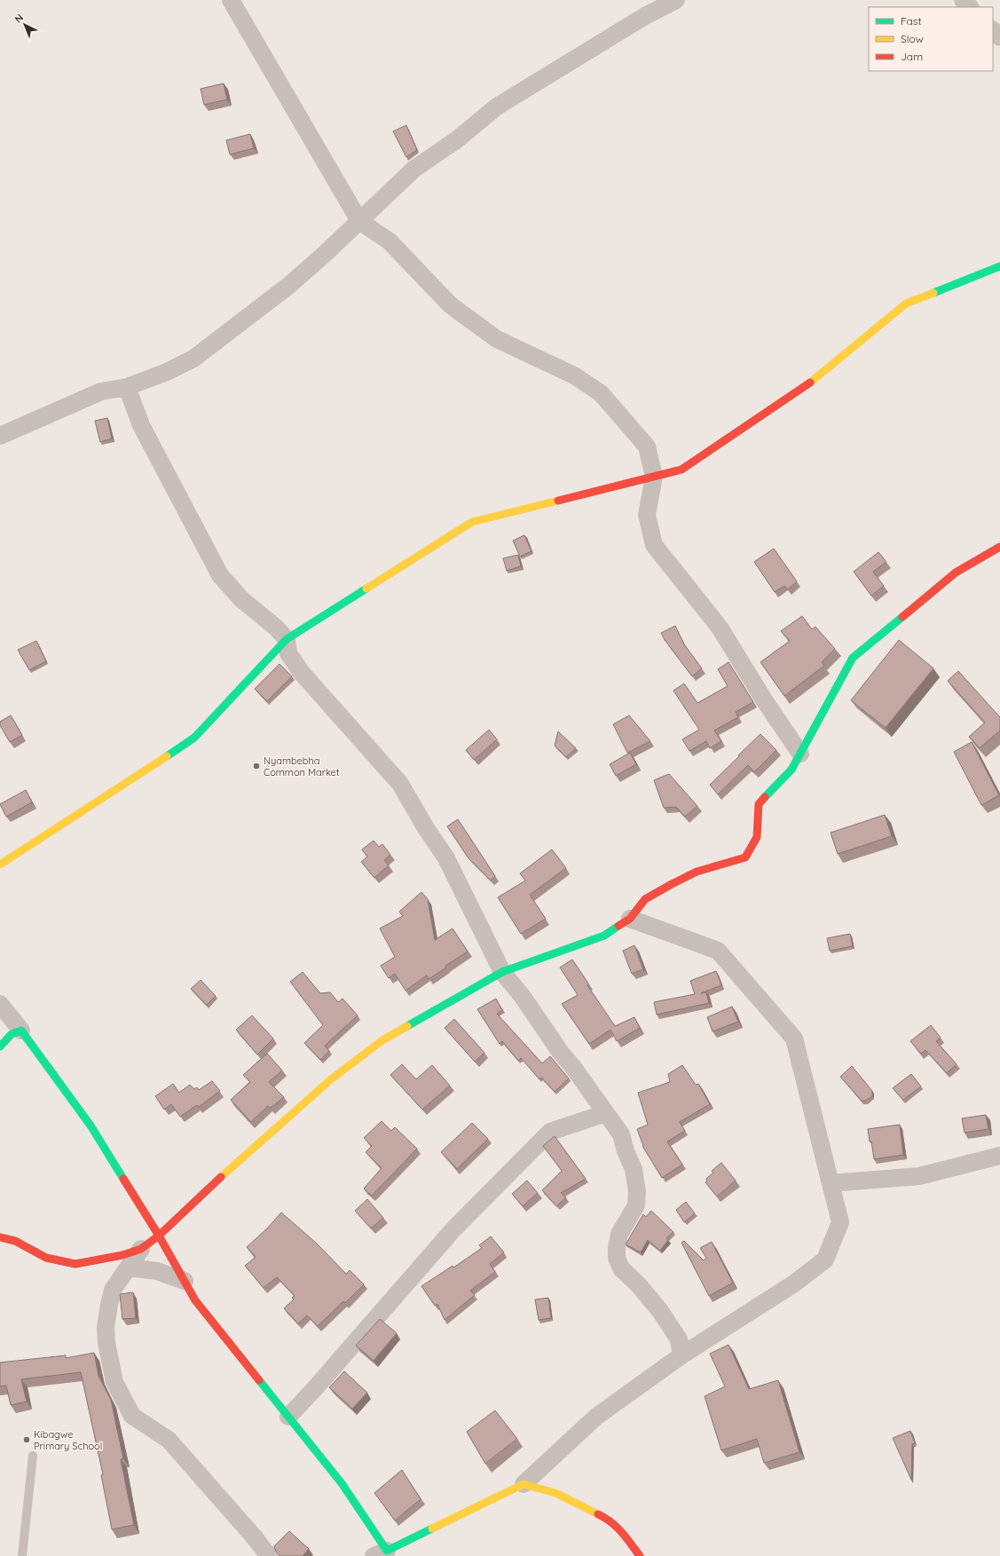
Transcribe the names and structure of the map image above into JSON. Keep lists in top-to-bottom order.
{
  "places": ["Nyambebha Common Market", "Kibagwe Primary School"],
  "legend": ["Fast", "Slow", "Jam"],
  "north": "top left"
}
